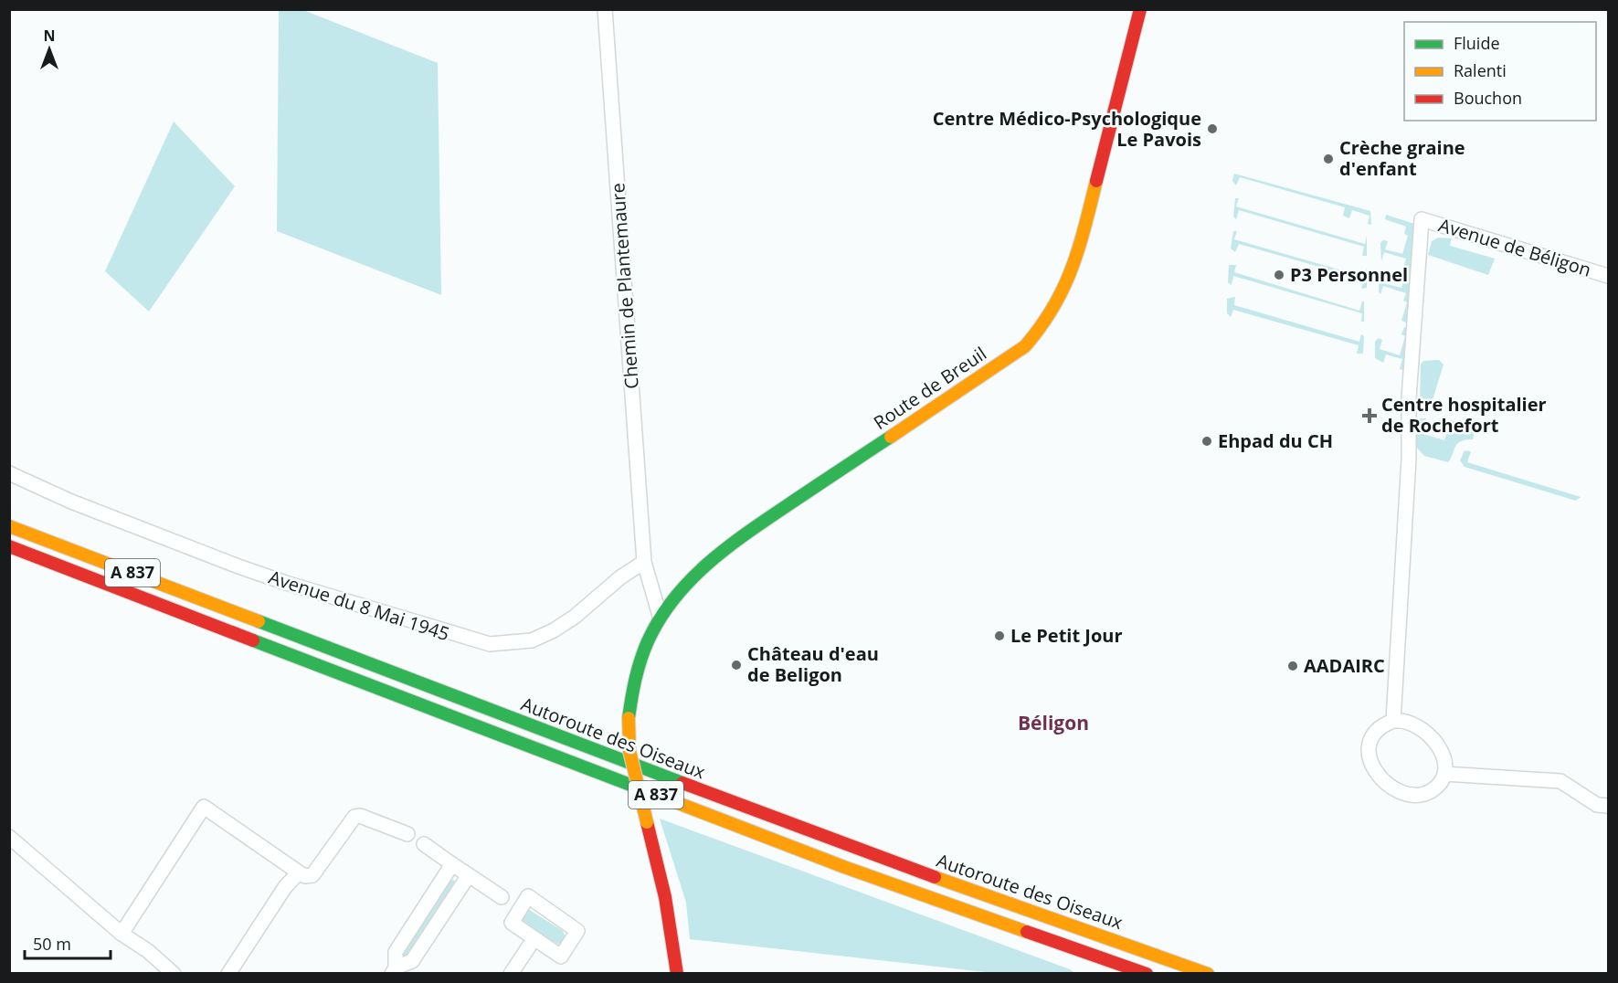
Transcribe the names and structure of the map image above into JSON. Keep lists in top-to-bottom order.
{
  "streets": {
    "main road": ["Route de Breuil", "A 837", "Autoroute des Oiseaux"],
    "street": ["Avenue de Béligon", "Chemin de Plantemaure", "Avenue du 8 Mai 1945"]
  },
  "crossings": [
    ["Chemin de Plantemaure", "Avenue du 8 Mai 1945"]
  ],
  "districts": ["Béligon"],
  "places": {
    "other": [
      "Centre Médico-Psychologique Le Pavois",
      "Crèche graine d'enfant",
      "P3 Personnel",
      "Ehpad du CH",
      "Le Petit Jour",
      "Château d'eau de Beligon",
      "AADAIRC"
    ],
    "health": ["Centre hospitalier de Rochefort"]
  },
  "legend": ["Fluide", "Ralenti", "Bouchon"],
  "scale_bar": "50 m",
  "north": "top"
}
